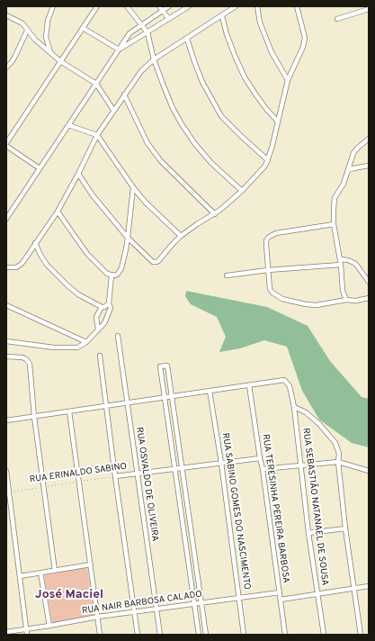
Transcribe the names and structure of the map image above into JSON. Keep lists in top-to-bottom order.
{
  "streets": {
    "street": [
      "RUA ERINALDO SABINO",
      "RUA OSVALDO DE OLIVEIRA",
      "RUA SEBASTIÃO NATANAEL DE SOUSA",
      "RUA TERESINHA PEREIRA BARBOSA",
      "RUA SABINO GOMES DO NASCIMENTO",
      "RUA NAIR BARBOSA CALADO"
    ]
  },
  "crossings": [
    ["RUA ERINALDO SABINO", "RUA OSVALDO DE OLIVEIRA"],
    ["RUA ERINALDO SABINO", "RUA TERESINHA PEREIRA BARBOSA"],
    ["RUA ERINALDO SABINO", "RUA SABINO GOMES DO NASCIMENTO"],
    ["RUA OSVALDO DE OLIVEIRA", "RUA NAIR BARBOSA CALADO"],
    ["RUA SEBASTIÃO NATANAEL DE SOUSA", "RUA TERESINHA PEREIRA BARBOSA"],
    ["RUA TERESINHA PEREIRA BARBOSA", "RUA NAIR BARBOSA CALADO"],
    ["RUA SABINO GOMES DO NASCIMENTO", "RUA NAIR BARBOSA CALADO"]
  ],
  "districts": ["José Maciel"]
}
